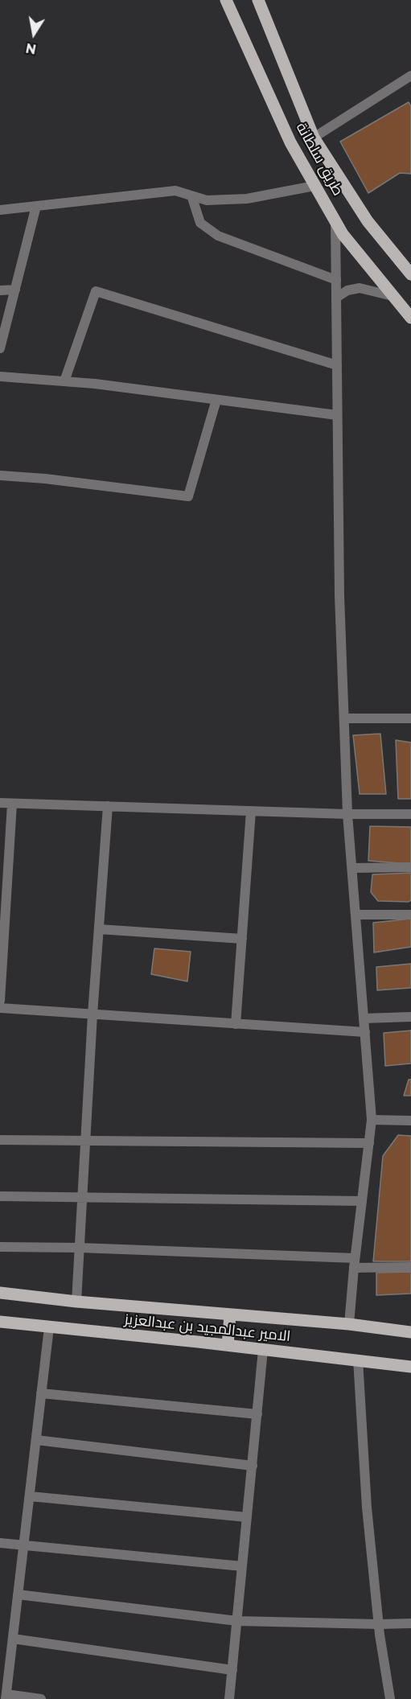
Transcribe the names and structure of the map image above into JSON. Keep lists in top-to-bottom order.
{
  "streets": {
    "main road": ["طريق سلطانة", "الامير عبدالمجيد بن عبدالعزيز"]
  },
  "north": "bottom"
}
